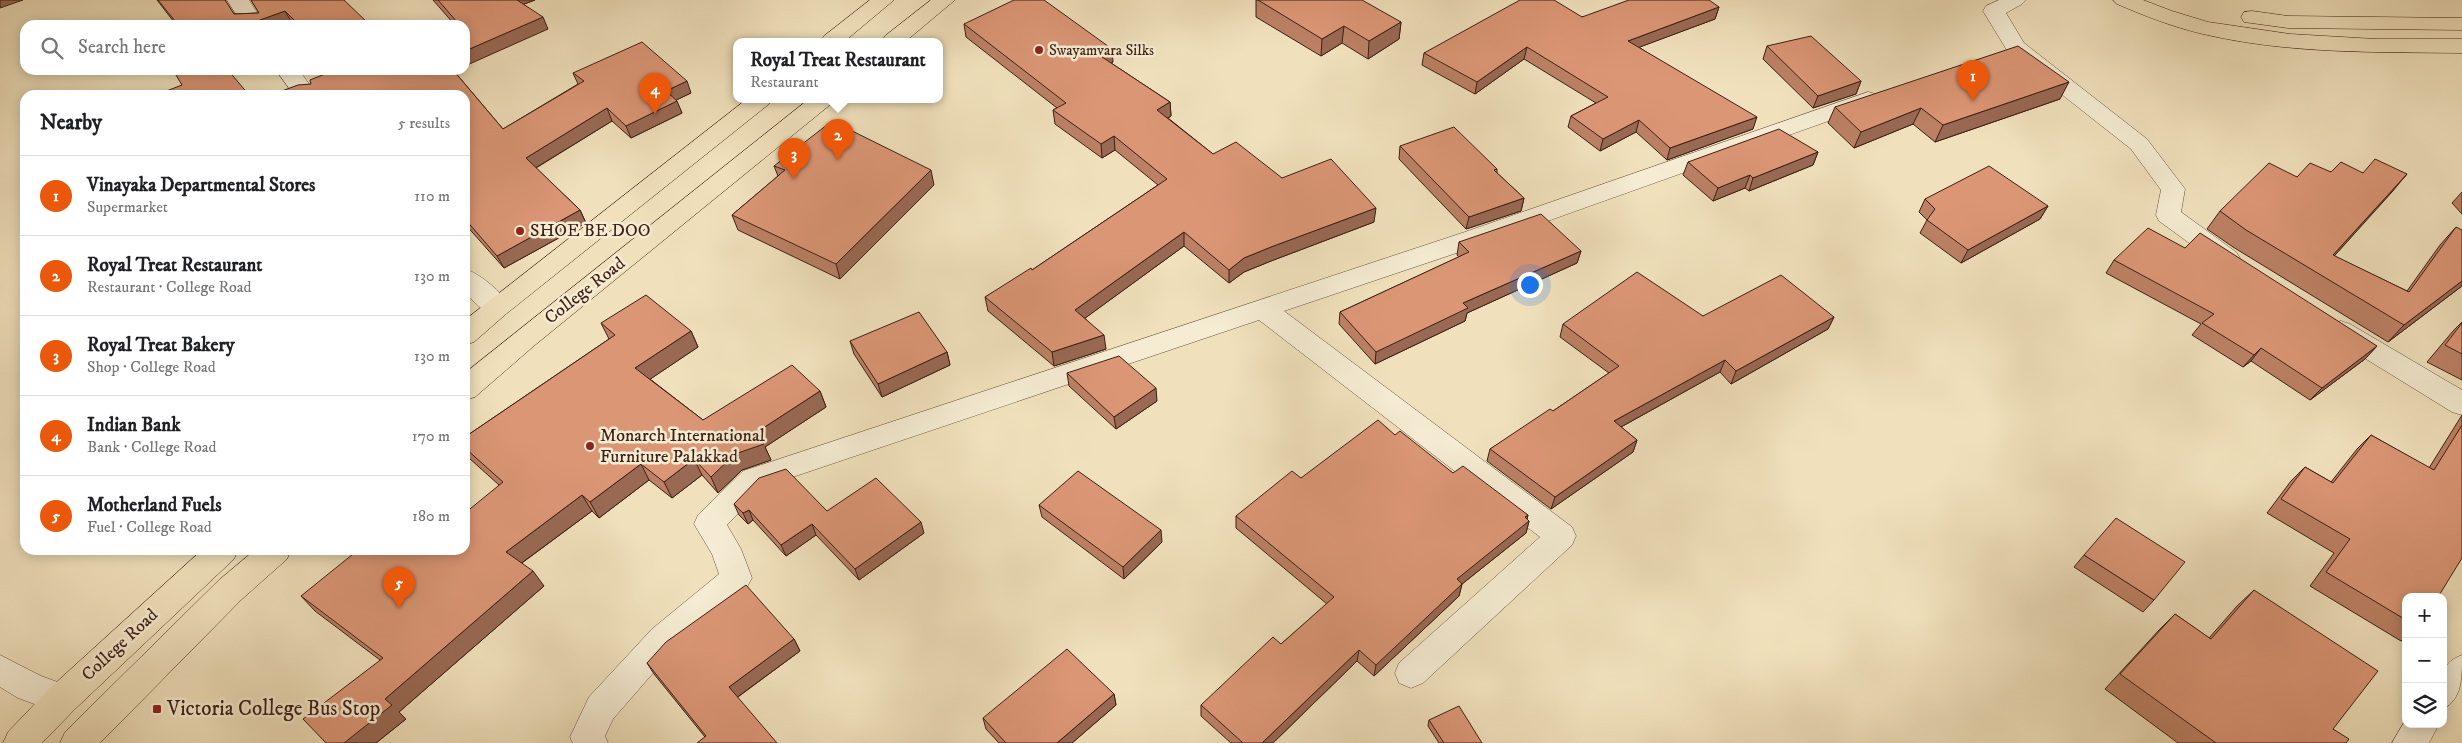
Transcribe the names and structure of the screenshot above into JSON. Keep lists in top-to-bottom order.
{
  "streets": {
    "main road": ["College Road"]
  },
  "places": {
    "other": ["Swayamvara Silks", "SHOE BE DOO", "Monarch International Furniture Palakkad"],
    "transit": ["Victoria College Bus Stop"]
  },
  "page": {
    "search": "Search here",
    "popup": ["Royal Treat Restaurant", "Restaurant"],
    "pins": [
      "1",
      "4",
      "2",
      "3",
      "5"
    ],
    "heading": ["Nearby", "5 results"],
    "list": [
      {
        "mark": "1",
        "name": "Vinayaka Departmental Stores",
        "note": "Supermarket",
        "value": "110 m"
      },
      {
        "mark": "2",
        "name": "Royal Treat Restaurant",
        "note": "Restaurant · College Road",
        "value": "130 m"
      },
      {
        "mark": "3",
        "name": "Royal Treat Bakery",
        "note": "Shop · College Road",
        "value": "130 m"
      },
      {
        "mark": "4",
        "name": "Indian Bank",
        "note": "Bank · College Road",
        "value": "170 m"
      },
      {
        "mark": "5",
        "name": "Motherland Fuels",
        "note": "Fuel · College Road",
        "value": "180 m"
      }
    ],
    "map_buttons": ["+", "−"]
  }
}
